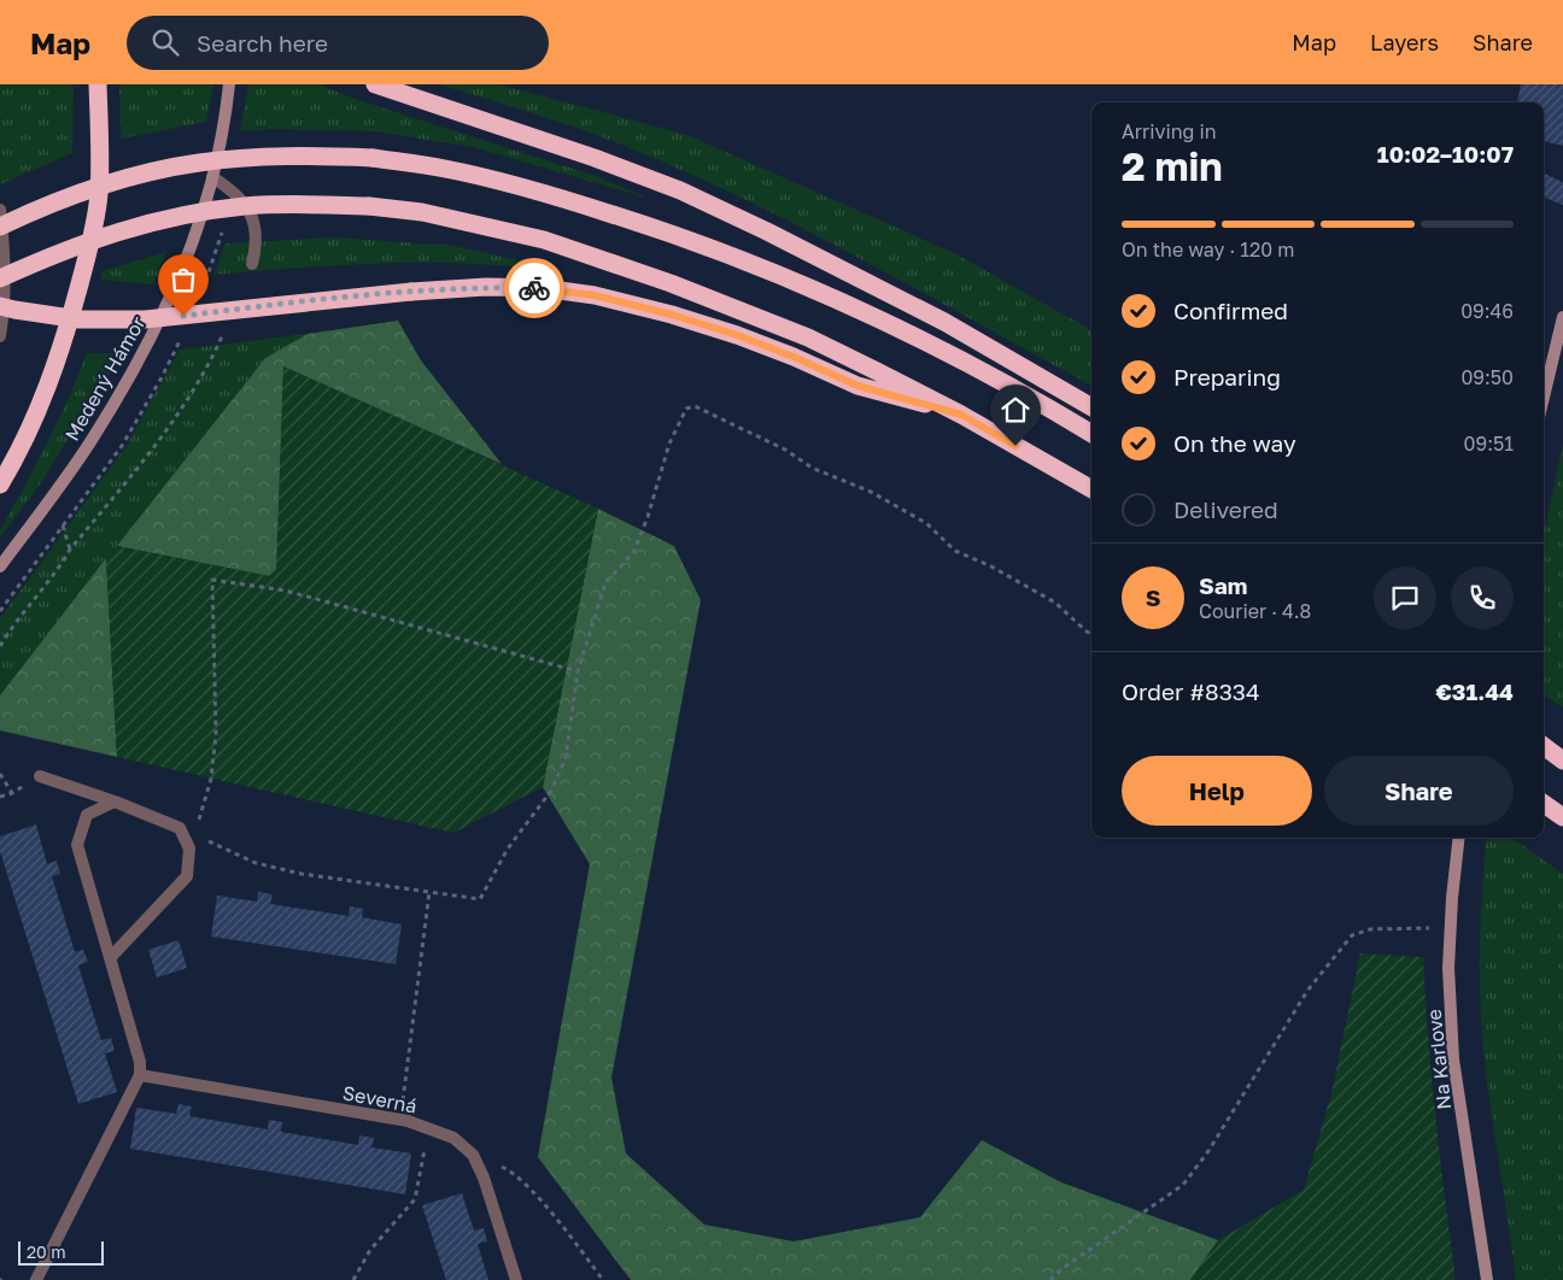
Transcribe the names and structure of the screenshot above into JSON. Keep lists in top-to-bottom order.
{
  "streets": {
    "street": ["Medený Hámor", "Na Karlove", "Severná"]
  },
  "scale_bar": "20 m",
  "page": {
    "header": "Map",
    "search": "Search here",
    "nav": ["Map", "Layers", "Share"],
    "heading": ["2 min", "Arriving in", "10:02–10:07"],
    "panel": [
      "Sam",
      "Courier · 4.8",
      "Order #8334",
      "€31.44"
    ],
    "bar": "On the way · 120 m",
    "list": [
      ["Confirmed", "09:46"],
      ["Preparing", "09:50"],
      ["On the way", "09:51"],
      "Delivered"
    ],
    "round": "S",
    "buttons": ["Help", "Share"],
    "scale": "20 m"
  }
}
